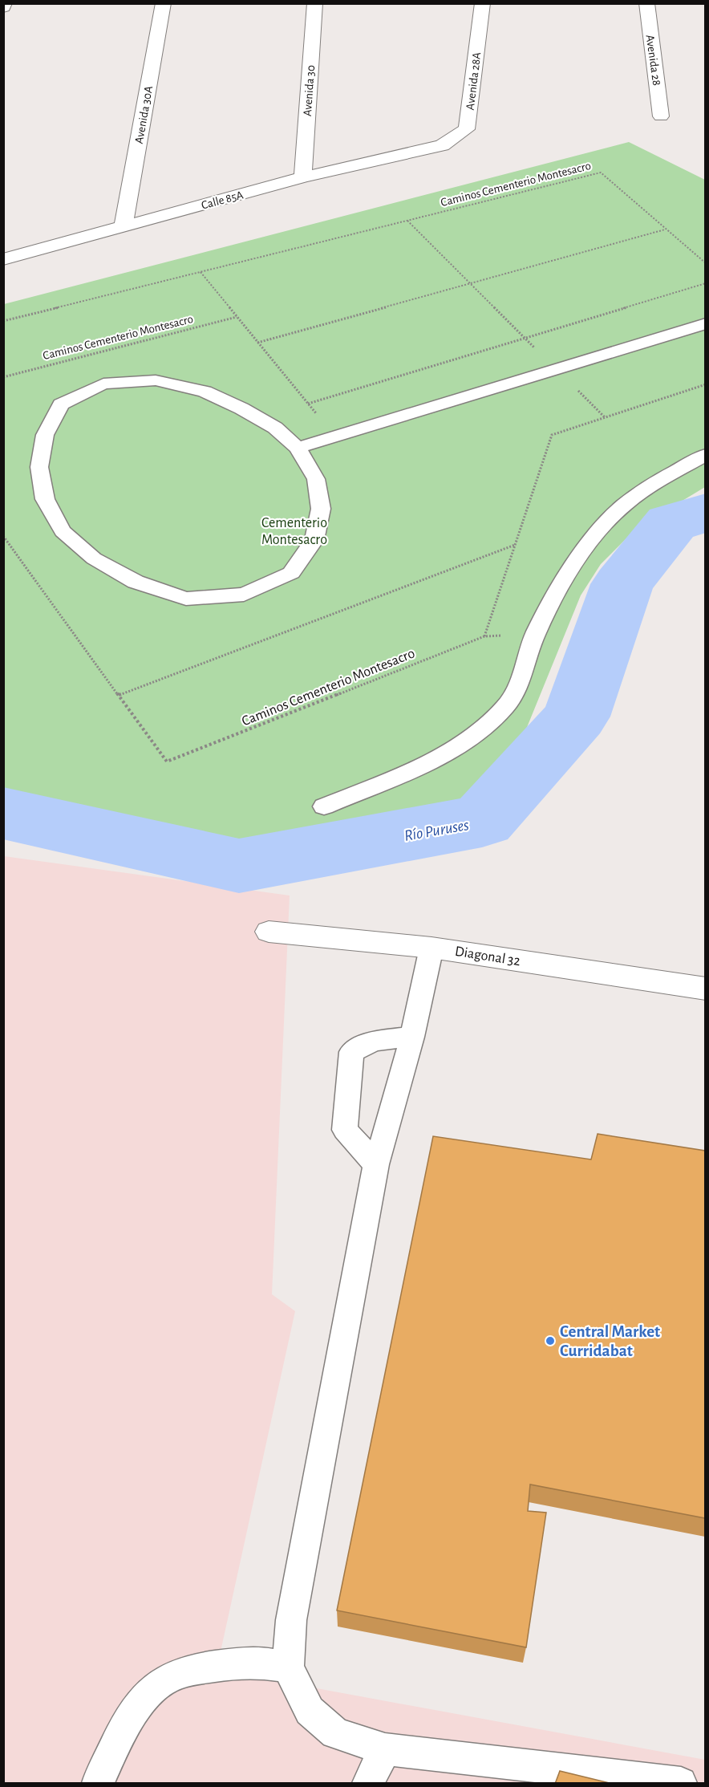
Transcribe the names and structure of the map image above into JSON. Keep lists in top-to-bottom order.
{
  "streets": {
    "street": [
      "Avenida 28",
      "Avenida 28A",
      "Avenida 30",
      "Avenida 30A",
      "Calle 85A",
      "Diagonal 32"
    ],
    "path": ["Caminos Cementerio Montesacro"]
  },
  "crossings": [
    ["Avenida 28A", "Calle 85A"],
    ["Avenida 30", "Calle 85A"],
    ["Avenida 30A", "Calle 85A"]
  ],
  "water": ["Río Puruses"],
  "parks": ["Cementerio Montesacro"],
  "places": ["Central Market Curridabat"]
}
